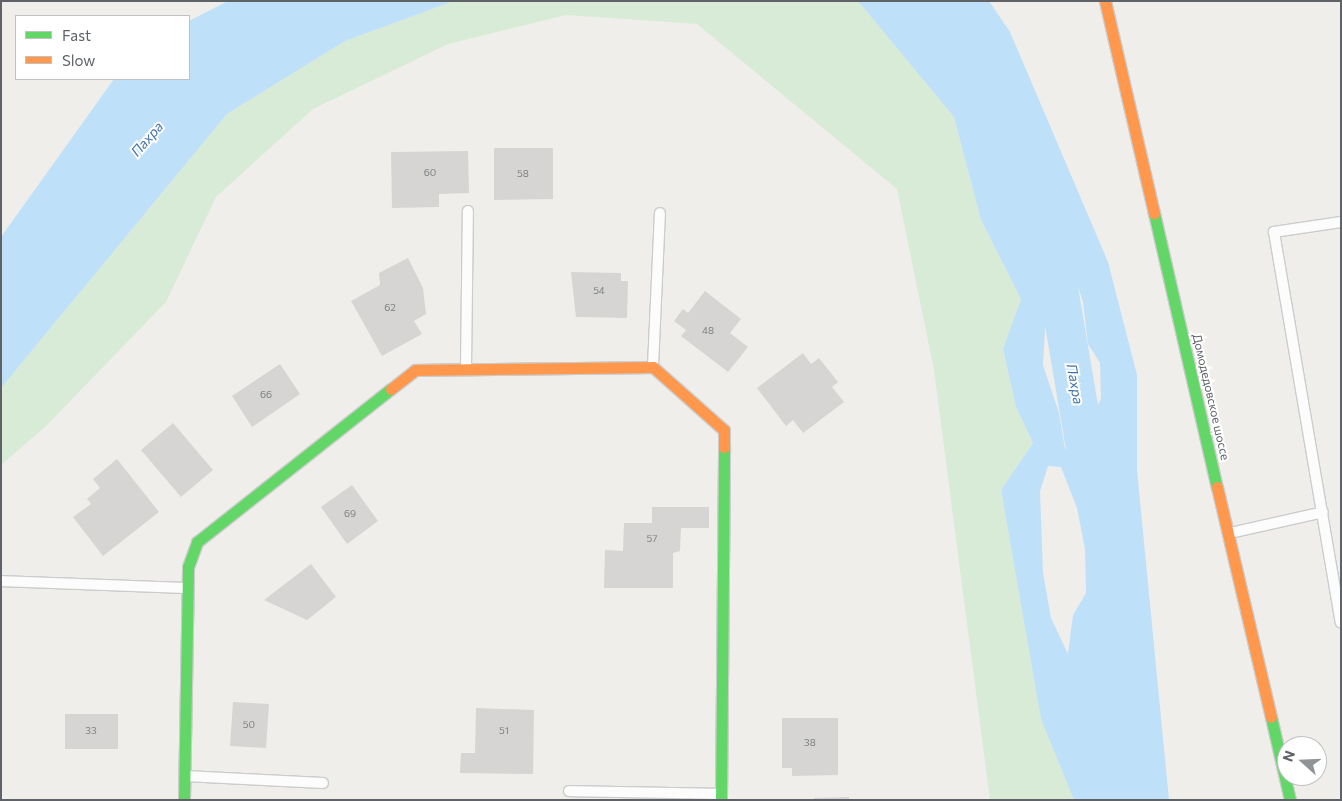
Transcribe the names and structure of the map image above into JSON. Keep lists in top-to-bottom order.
{
  "streets": {
    "street": ["Домодедовское шоссе"]
  },
  "water": ["Пахра"],
  "house_numbers": [
    "60",
    "58",
    "54",
    "62",
    "48",
    "66",
    "69",
    "57",
    "50",
    "33",
    "51",
    "38"
  ],
  "legend": ["Fast", "Slow"],
  "north": "left"
}
